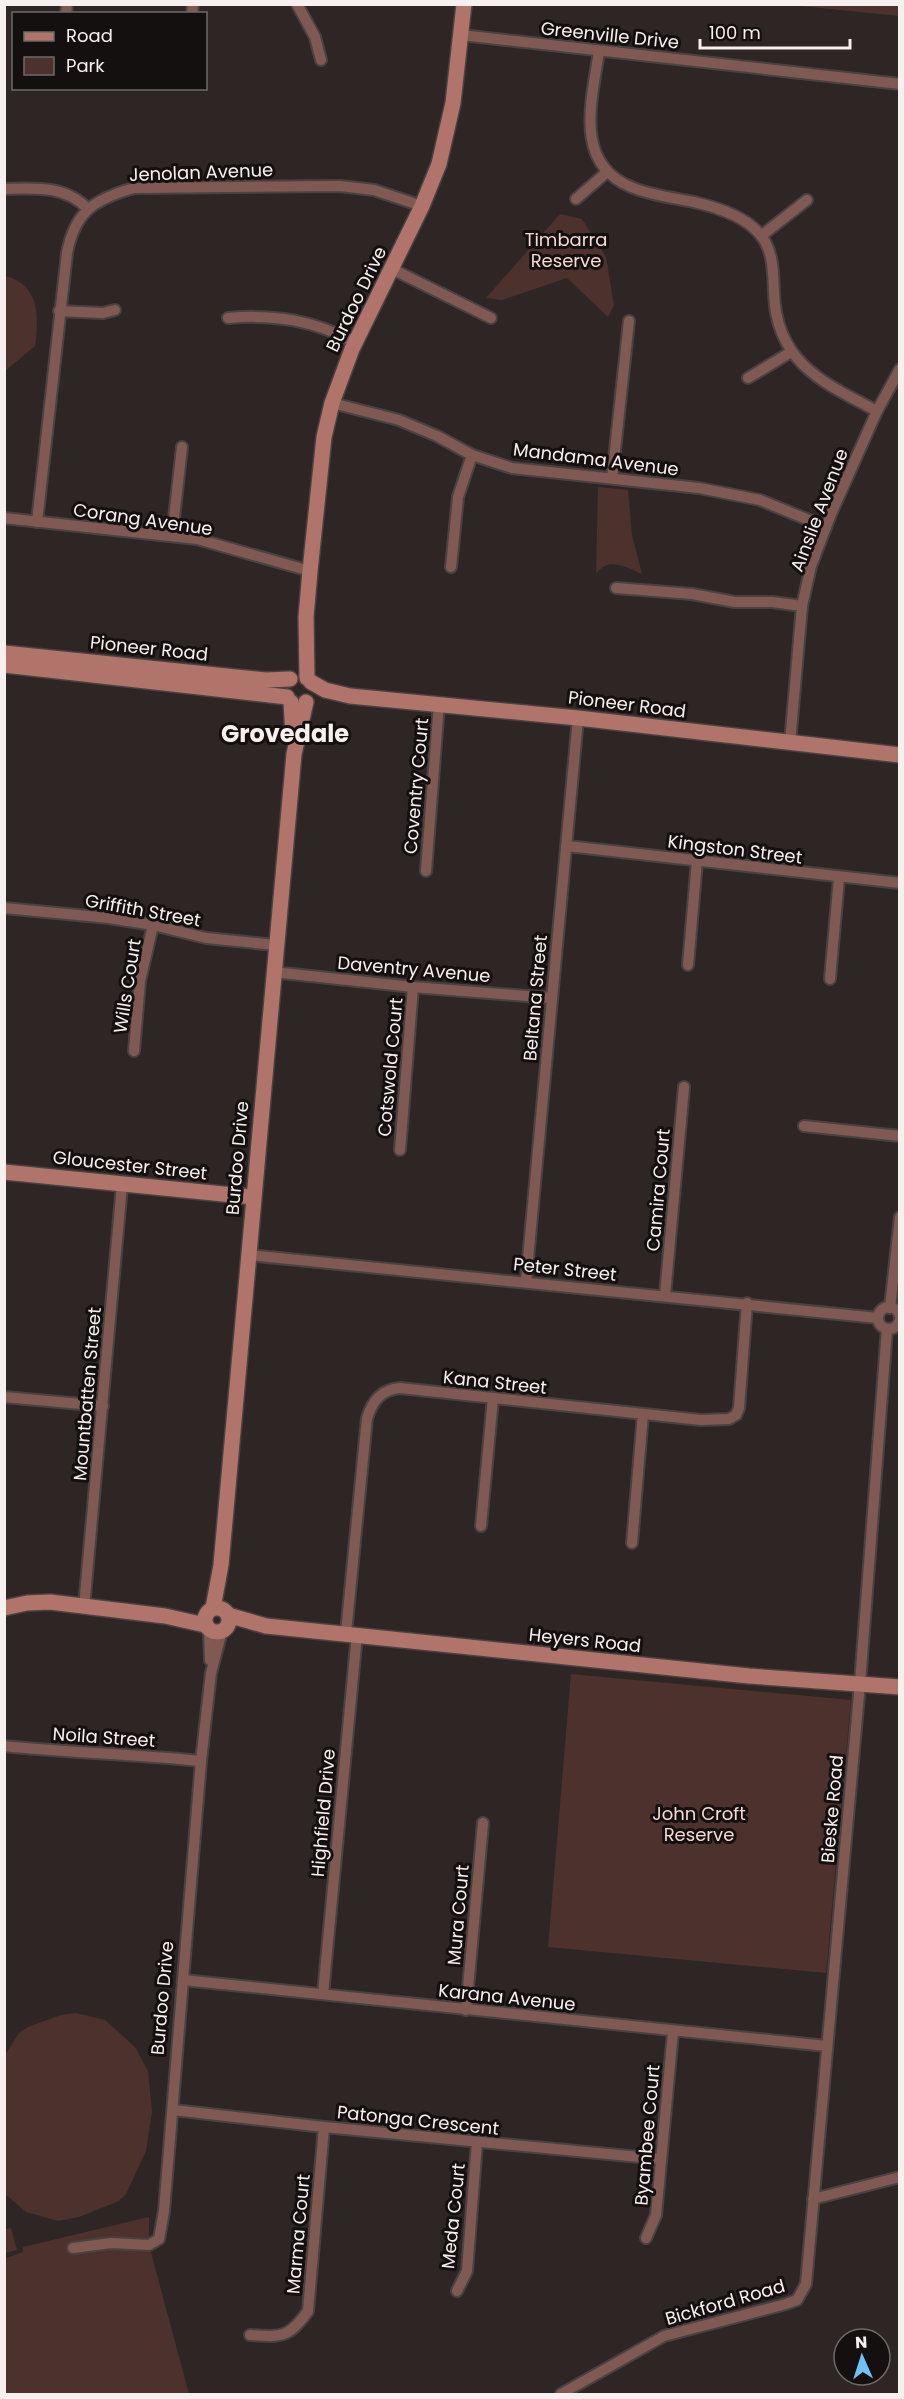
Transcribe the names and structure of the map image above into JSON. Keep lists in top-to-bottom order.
{
  "streets": {
    "street": [
      "Greenville Drive",
      "Jenolan Avenue",
      "Burdoo Drive",
      "Mandama Avenue",
      "Ainslie Avenue",
      "Corang Avenue",
      "Pioneer Road",
      "Coventry Court",
      "Kingston Street",
      "Griffith Street",
      "Daventry Avenue",
      "Wills Court",
      "Beltana Street",
      "Cotswold Court",
      "Gloucester Street",
      "Camira Court",
      "Peter Street",
      "Kana Street",
      "Mountbatten Street",
      "Heyers Road",
      "Noila Street",
      "Bieske Road",
      "Highfield Drive",
      "Mura Court",
      "Karana Avenue",
      "Patonga Crescent",
      "Byambee Court",
      "Meda Court",
      "Marma Court",
      "Bickford Road"
    ]
  },
  "crossings": [
    ["Greenville Drive", "Burdoo Drive"],
    ["Jenolan Avenue", "Burdoo Drive"],
    ["Jenolan Avenue", "Corang Avenue"],
    ["Burdoo Drive", "Mandama Avenue"],
    ["Burdoo Drive", "Corang Avenue"],
    ["Burdoo Drive", "Pioneer Road"],
    ["Burdoo Drive", "Griffith Street"],
    ["Burdoo Drive", "Daventry Avenue"],
    ["Burdoo Drive", "Gloucester Street"],
    ["Burdoo Drive", "Peter Street"],
    ["Burdoo Drive", "Heyers Road"],
    ["Burdoo Drive", "Noila Street"],
    ["Burdoo Drive", "Karana Avenue"],
    ["Burdoo Drive", "Patonga Crescent"],
    ["Mandama Avenue", "Ainslie Avenue"],
    ["Ainslie Avenue", "Pioneer Road"],
    ["Pioneer Road", "Coventry Court"],
    ["Pioneer Road", "Beltana Street"],
    ["Kingston Street", "Beltana Street"],
    ["Griffith Street", "Wills Court"],
    ["Daventry Avenue", "Beltana Street"],
    ["Daventry Avenue", "Cotswold Court"],
    ["Beltana Street", "Peter Street"],
    ["Gloucester Street", "Mountbatten Street"],
    ["Camira Court", "Peter Street"],
    ["Peter Street", "Kana Street"],
    ["Peter Street", "Bieske Road"],
    ["Kana Street", "Heyers Road"],
    ["Kana Street", "Highfield Drive"],
    ["Mountbatten Street", "Heyers Road"],
    ["Heyers Road", "Bieske Road"],
    ["Heyers Road", "Highfield Drive"],
    ["Bieske Road", "Karana Avenue"],
    ["Bieske Road", "Bickford Road"],
    ["Highfield Drive", "Karana Avenue"],
    ["Mura Court", "Karana Avenue"],
    ["Karana Avenue", "Byambee Court"],
    ["Patonga Crescent", "Byambee Court"],
    ["Patonga Crescent", "Meda Court"],
    ["Patonga Crescent", "Marma Court"]
  ],
  "districts": ["Grovedale"],
  "parks": ["Timbarra Reserve", "John Croft Reserve"],
  "legend": ["Road", "Park"],
  "scale_bar": "100 m",
  "north": "top"
}
